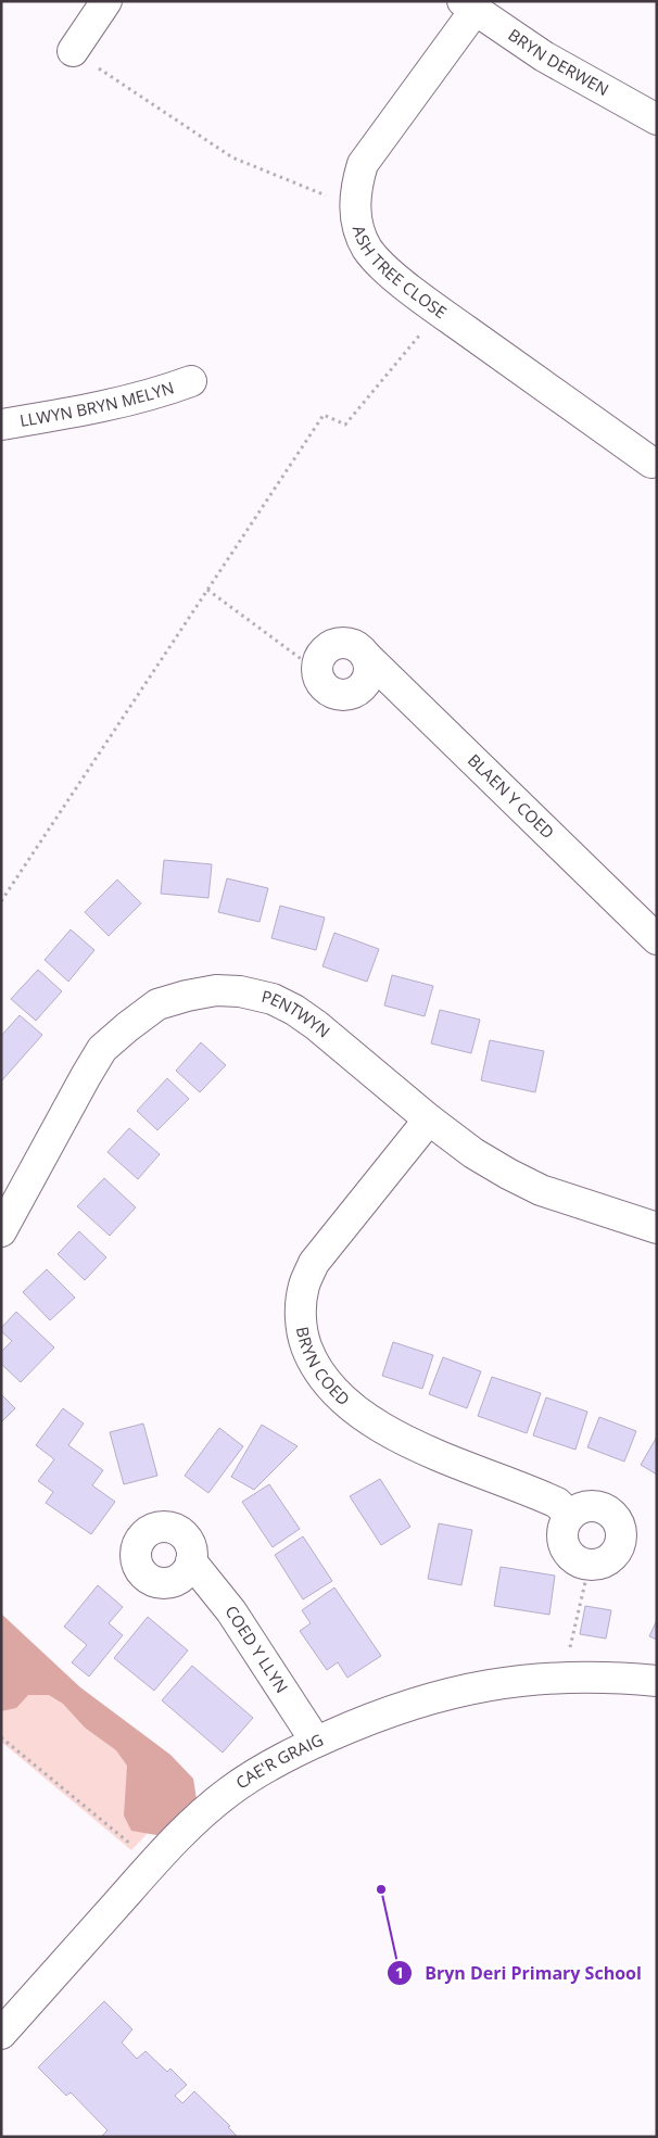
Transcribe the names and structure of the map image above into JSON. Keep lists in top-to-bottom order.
{
  "streets": {
    "street": [
      "BRYN DERWEN",
      "ASH TREE CLOSE",
      "LLWYN BRYN MELYN",
      "BLAEN Y COED",
      "PENTWYN",
      "BRYN COED",
      "COED Y LLYN",
      "CAE'R GRAIG"
    ]
  },
  "crossings": [
    ["BRYN DERWEN", "ASH TREE CLOSE"],
    ["PENTWYN", "BRYN COED"],
    ["COED Y LLYN", "CAE'R GRAIG"]
  ],
  "places": ["Bryn Deri Primary School"]
}
